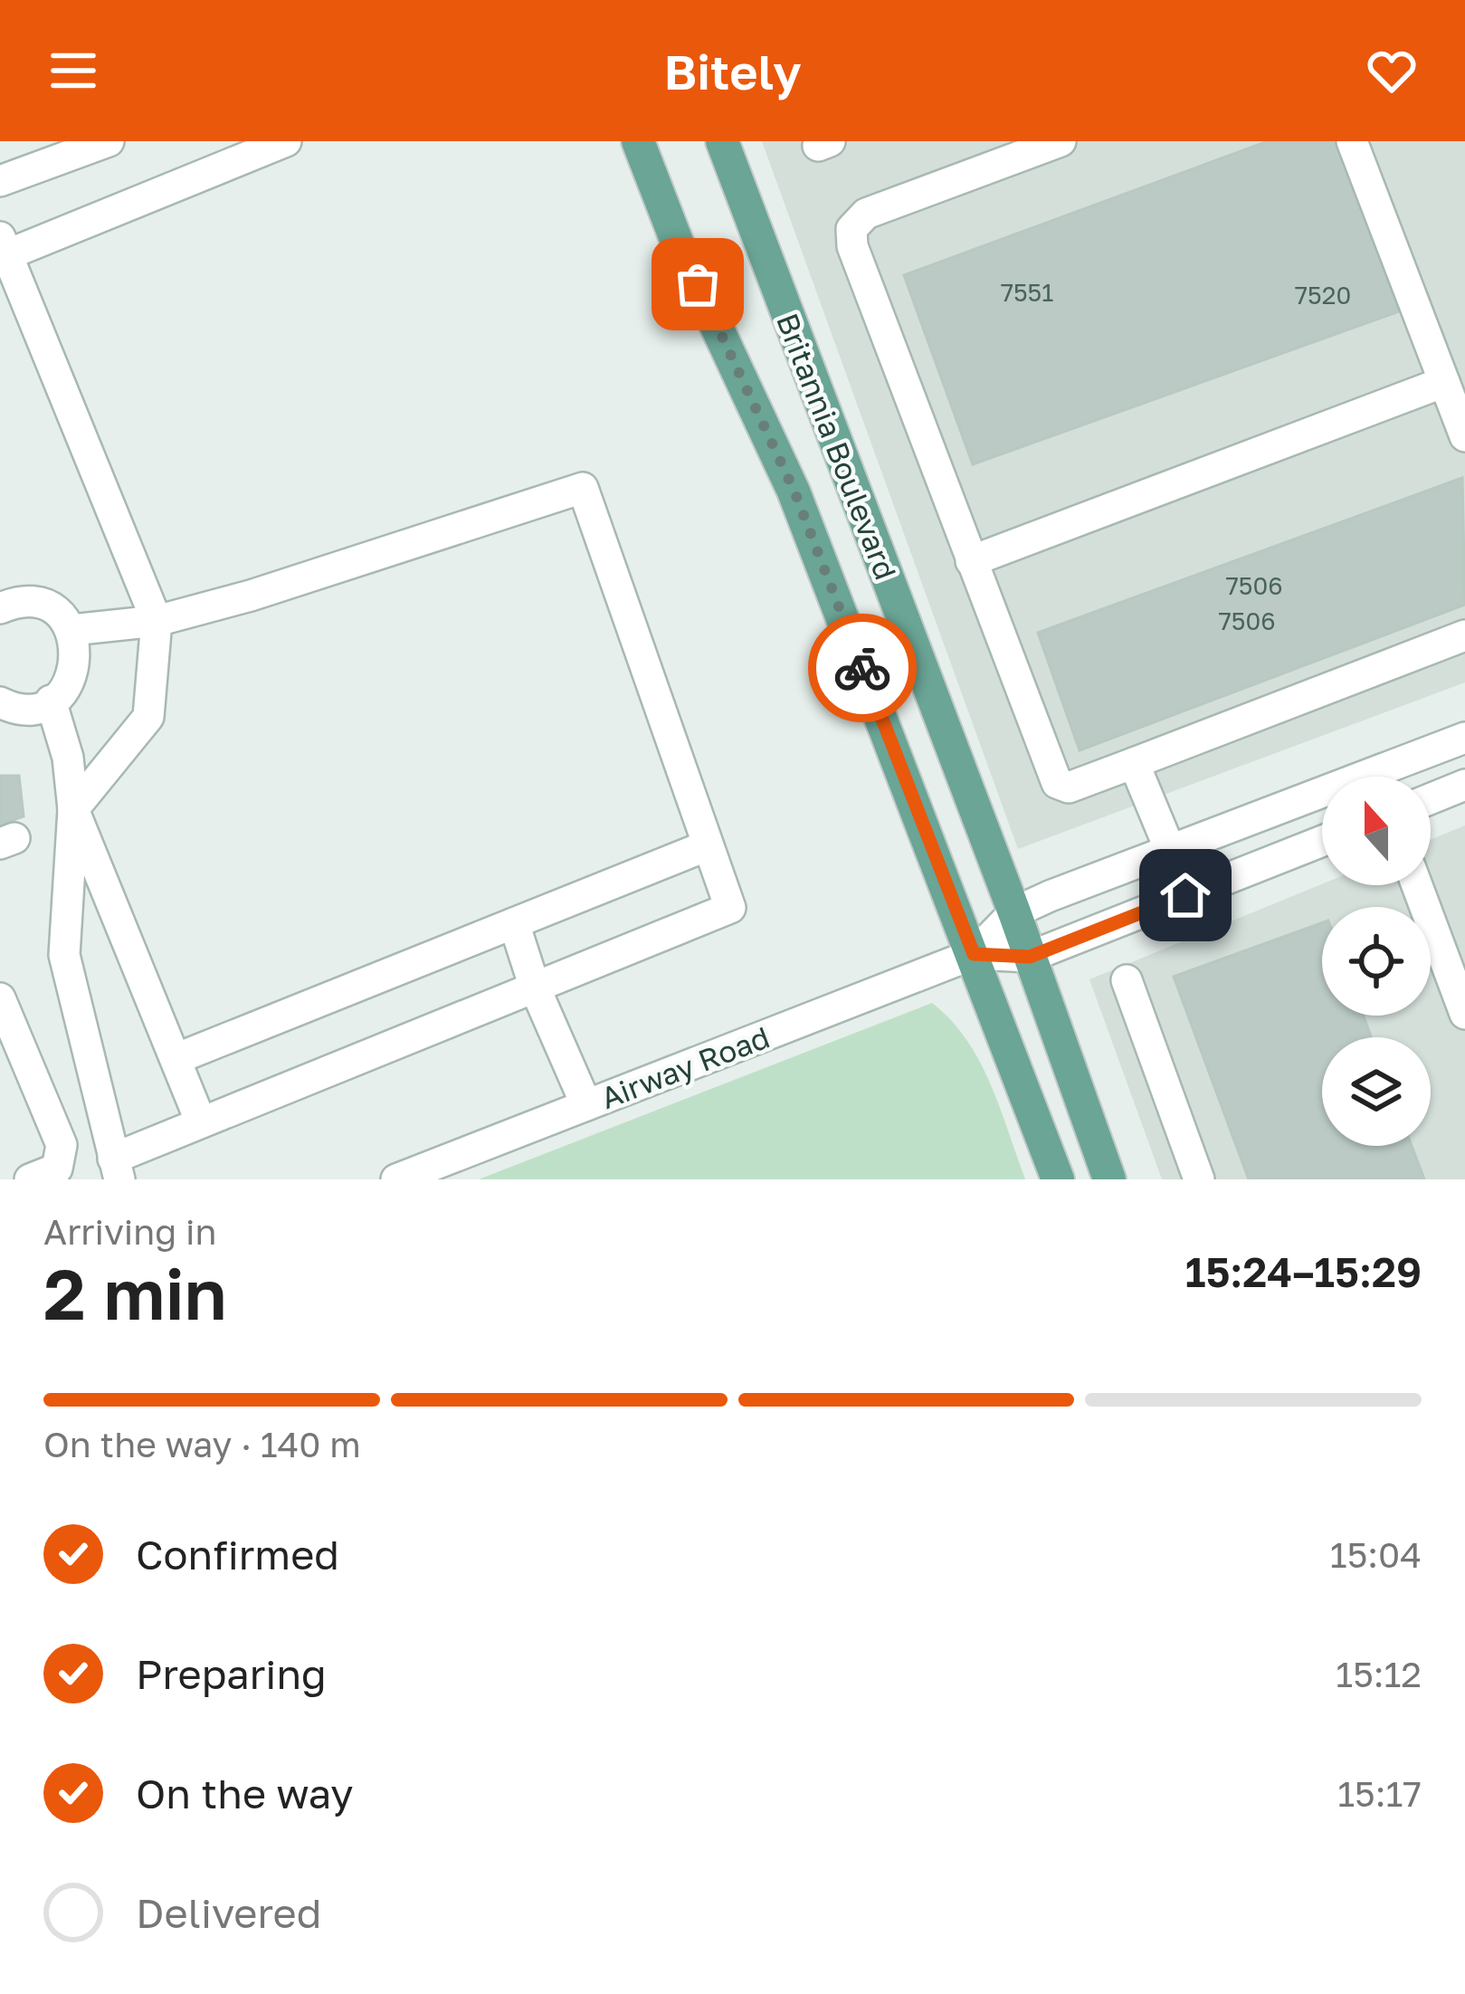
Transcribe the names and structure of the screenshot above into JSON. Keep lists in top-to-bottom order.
{
  "streets": {
    "main road": ["Britannia Boulevard"],
    "street": ["Airway Road"]
  },
  "crossings": [
    ["Britannia Boulevard", "Airway Road"]
  ],
  "house_numbers": [
    "7551",
    "7520",
    "7506",
    "7506"
  ],
  "north": "top",
  "page": {
    "header": "Bitely",
    "heading": ["2 min", "Arriving in", "15:24–15:29"],
    "bar": "On the way · 140 m",
    "list": [
      ["Confirmed", "15:04"],
      ["Preparing", "15:12"],
      ["On the way", "15:17"],
      "Delivered"
    ]
  }
}
